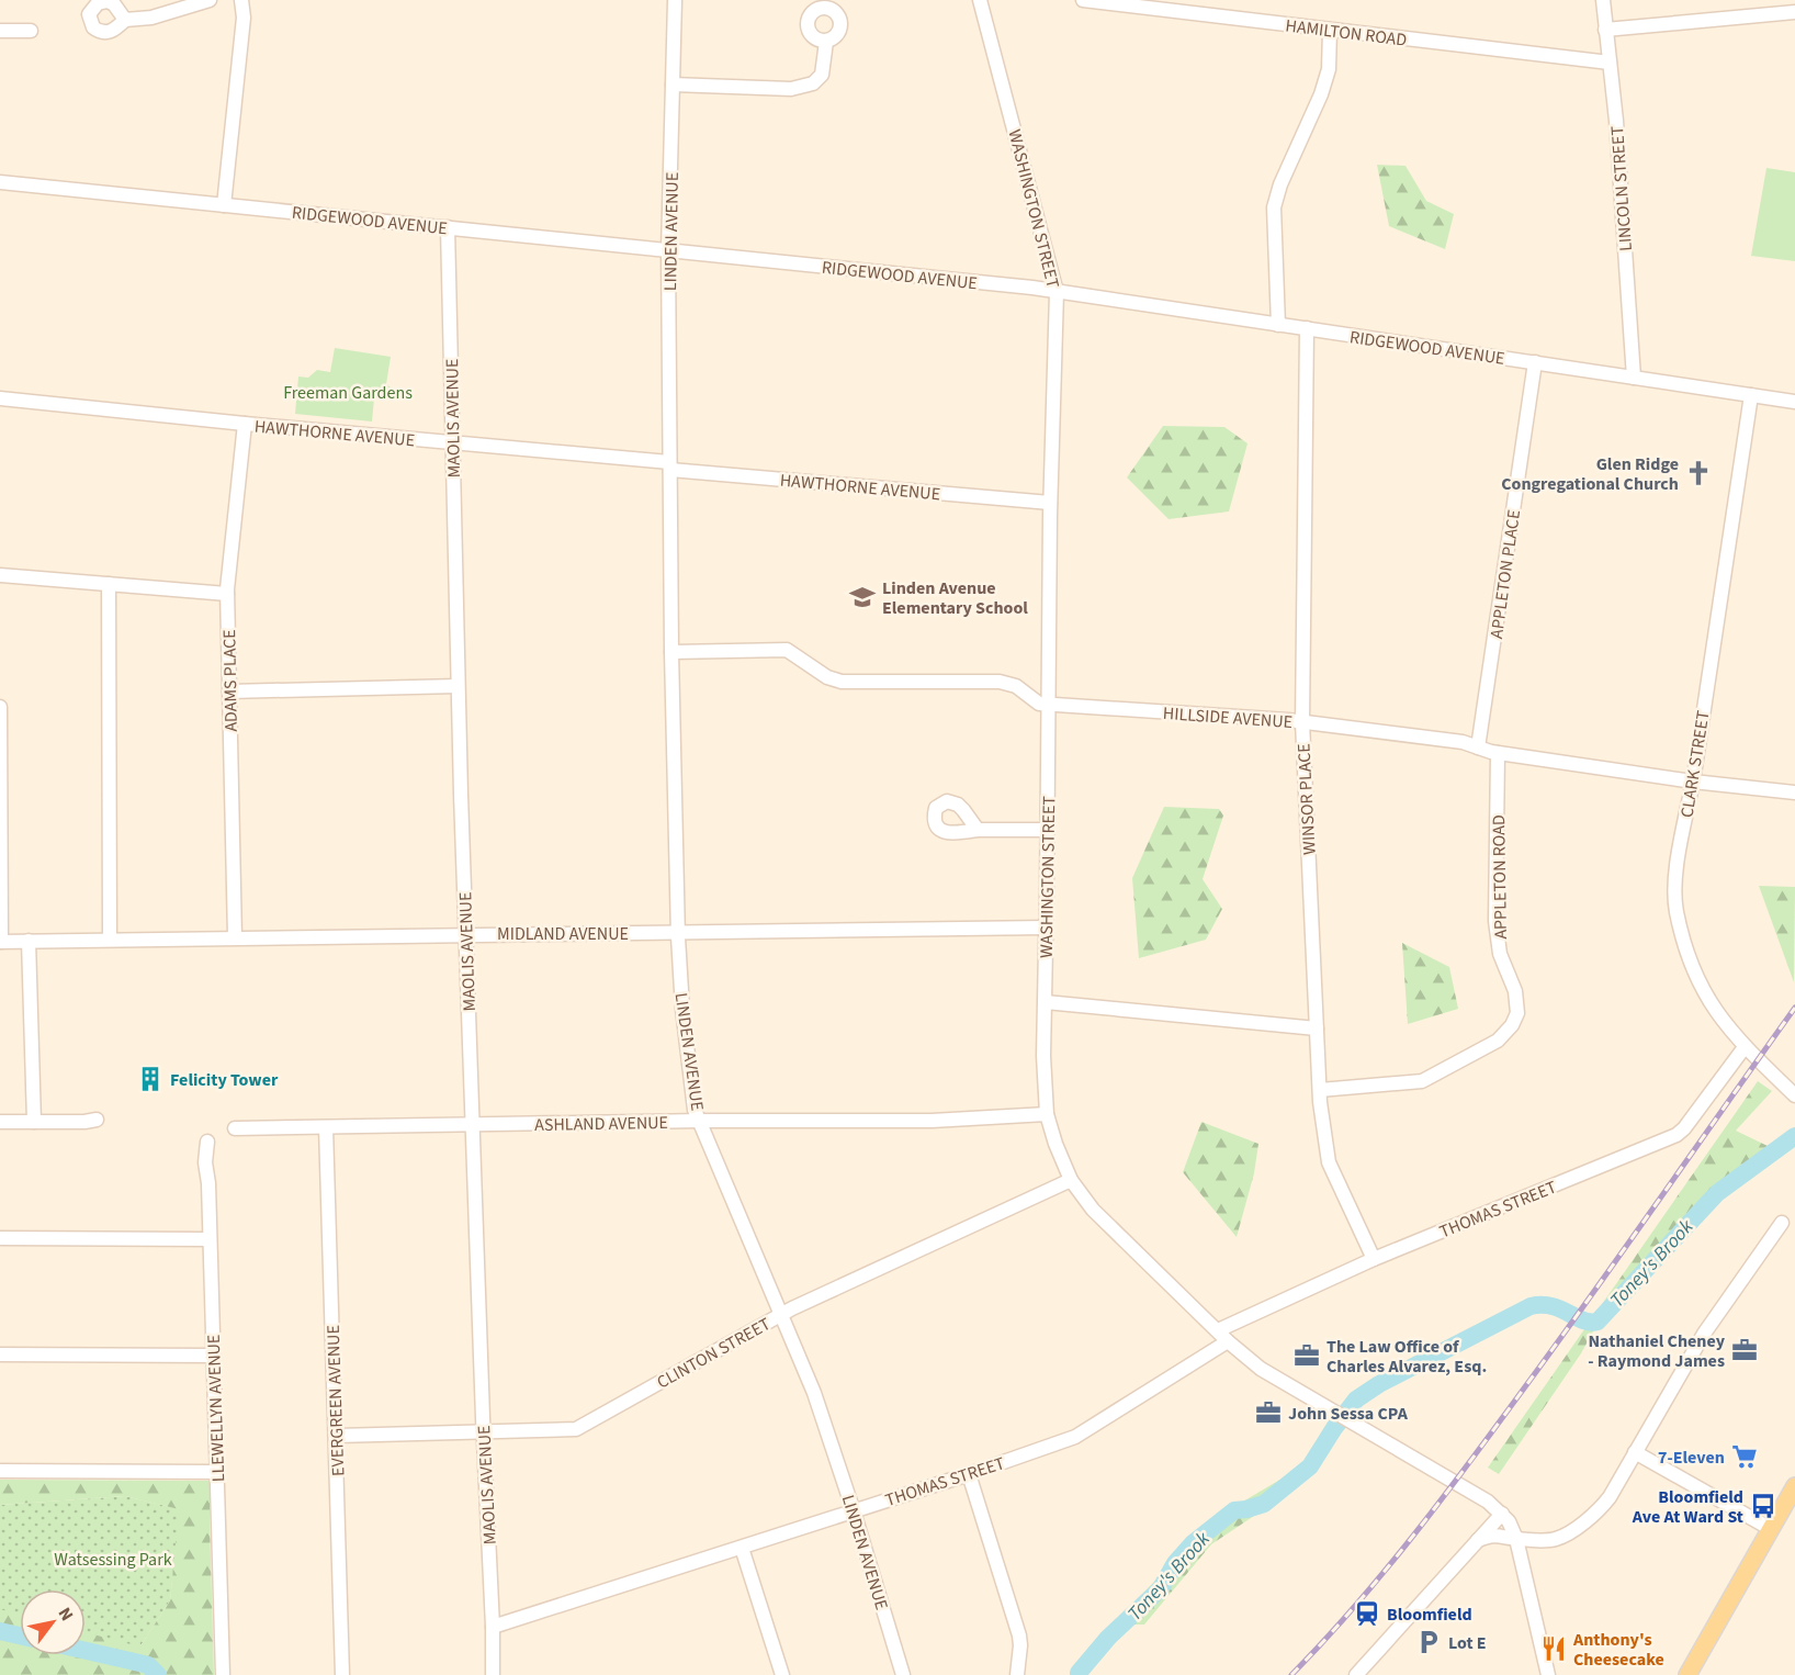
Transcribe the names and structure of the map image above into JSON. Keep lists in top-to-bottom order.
{
  "streets": {
    "street": [
      "HAMILTON ROAD",
      "LINCOLN STREET",
      "WASHINGTON STREET",
      "RIDGEWOOD AVENUE",
      "LINDEN AVENUE",
      "MAOLIS AVENUE",
      "HAWTHORNE AVENUE",
      "APPLETON PLACE",
      "ADAMS PLACE",
      "HILLSIDE AVENUE",
      "CLARK STREET",
      "WINSOR PLACE",
      "APPLETON ROAD",
      "MIDLAND AVENUE",
      "ASHLAND AVENUE",
      "THOMAS STREET",
      "CLINTON STREET",
      "EVERGREEN AVENUE",
      "LLEWELLYN AVENUE"
    ]
  },
  "crossings": [
    ["HAMILTON ROAD", "LINCOLN STREET"],
    ["LINCOLN STREET", "RIDGEWOOD AVENUE"],
    ["WASHINGTON STREET", "RIDGEWOOD AVENUE"],
    ["WASHINGTON STREET", "HAWTHORNE AVENUE"],
    ["WASHINGTON STREET", "HILLSIDE AVENUE"],
    ["WASHINGTON STREET", "MIDLAND AVENUE"],
    ["WASHINGTON STREET", "ASHLAND AVENUE"],
    ["WASHINGTON STREET", "THOMAS STREET"],
    ["WASHINGTON STREET", "CLINTON STREET"],
    ["RIDGEWOOD AVENUE", "LINDEN AVENUE"],
    ["RIDGEWOOD AVENUE", "MAOLIS AVENUE"],
    ["RIDGEWOOD AVENUE", "APPLETON PLACE"],
    ["RIDGEWOOD AVENUE", "CLARK STREET"],
    ["RIDGEWOOD AVENUE", "WINSOR PLACE"],
    ["LINDEN AVENUE", "HAWTHORNE AVENUE"],
    ["LINDEN AVENUE", "HILLSIDE AVENUE"],
    ["LINDEN AVENUE", "MIDLAND AVENUE"],
    ["LINDEN AVENUE", "ASHLAND AVENUE"],
    ["LINDEN AVENUE", "THOMAS STREET"],
    ["LINDEN AVENUE", "CLINTON STREET"],
    ["MAOLIS AVENUE", "HAWTHORNE AVENUE"],
    ["MAOLIS AVENUE", "MIDLAND AVENUE"],
    ["MAOLIS AVENUE", "ASHLAND AVENUE"],
    ["MAOLIS AVENUE", "THOMAS STREET"],
    ["MAOLIS AVENUE", "CLINTON STREET"],
    ["HAWTHORNE AVENUE", "ADAMS PLACE"],
    ["APPLETON PLACE", "HILLSIDE AVENUE"],
    ["ADAMS PLACE", "MIDLAND AVENUE"],
    ["HILLSIDE AVENUE", "CLARK STREET"],
    ["HILLSIDE AVENUE", "WINSOR PLACE"],
    ["HILLSIDE AVENUE", "APPLETON ROAD"],
    ["CLARK STREET", "THOMAS STREET"],
    ["WINSOR PLACE", "APPLETON ROAD"],
    ["WINSOR PLACE", "THOMAS STREET"],
    ["ASHLAND AVENUE", "EVERGREEN AVENUE"],
    ["CLINTON STREET", "EVERGREEN AVENUE"]
  ],
  "water": ["Toney's Brook"],
  "parks": ["Freeman Gardens", "Watsessing Park"],
  "places": {
    "church": ["Glen Ridge Congregational Church"],
    "school or university": ["Linden Avenue Elementary School"],
    "building": ["Felicity Tower"],
    "office": ["Nathaniel Cheney - Raymond James", "The Law Office of Charles Alvarez, Esq.", "John Sessa CPA"],
    "supermarket": ["7-Eleven"],
    "bus stop": ["Bloomfield Ave At Ward St"],
    "station": ["Bloomfield"],
    "parking": ["Lot E"],
    "restaurant": ["Anthony's Cheesecake"]
  },
  "north": "top right"
}
